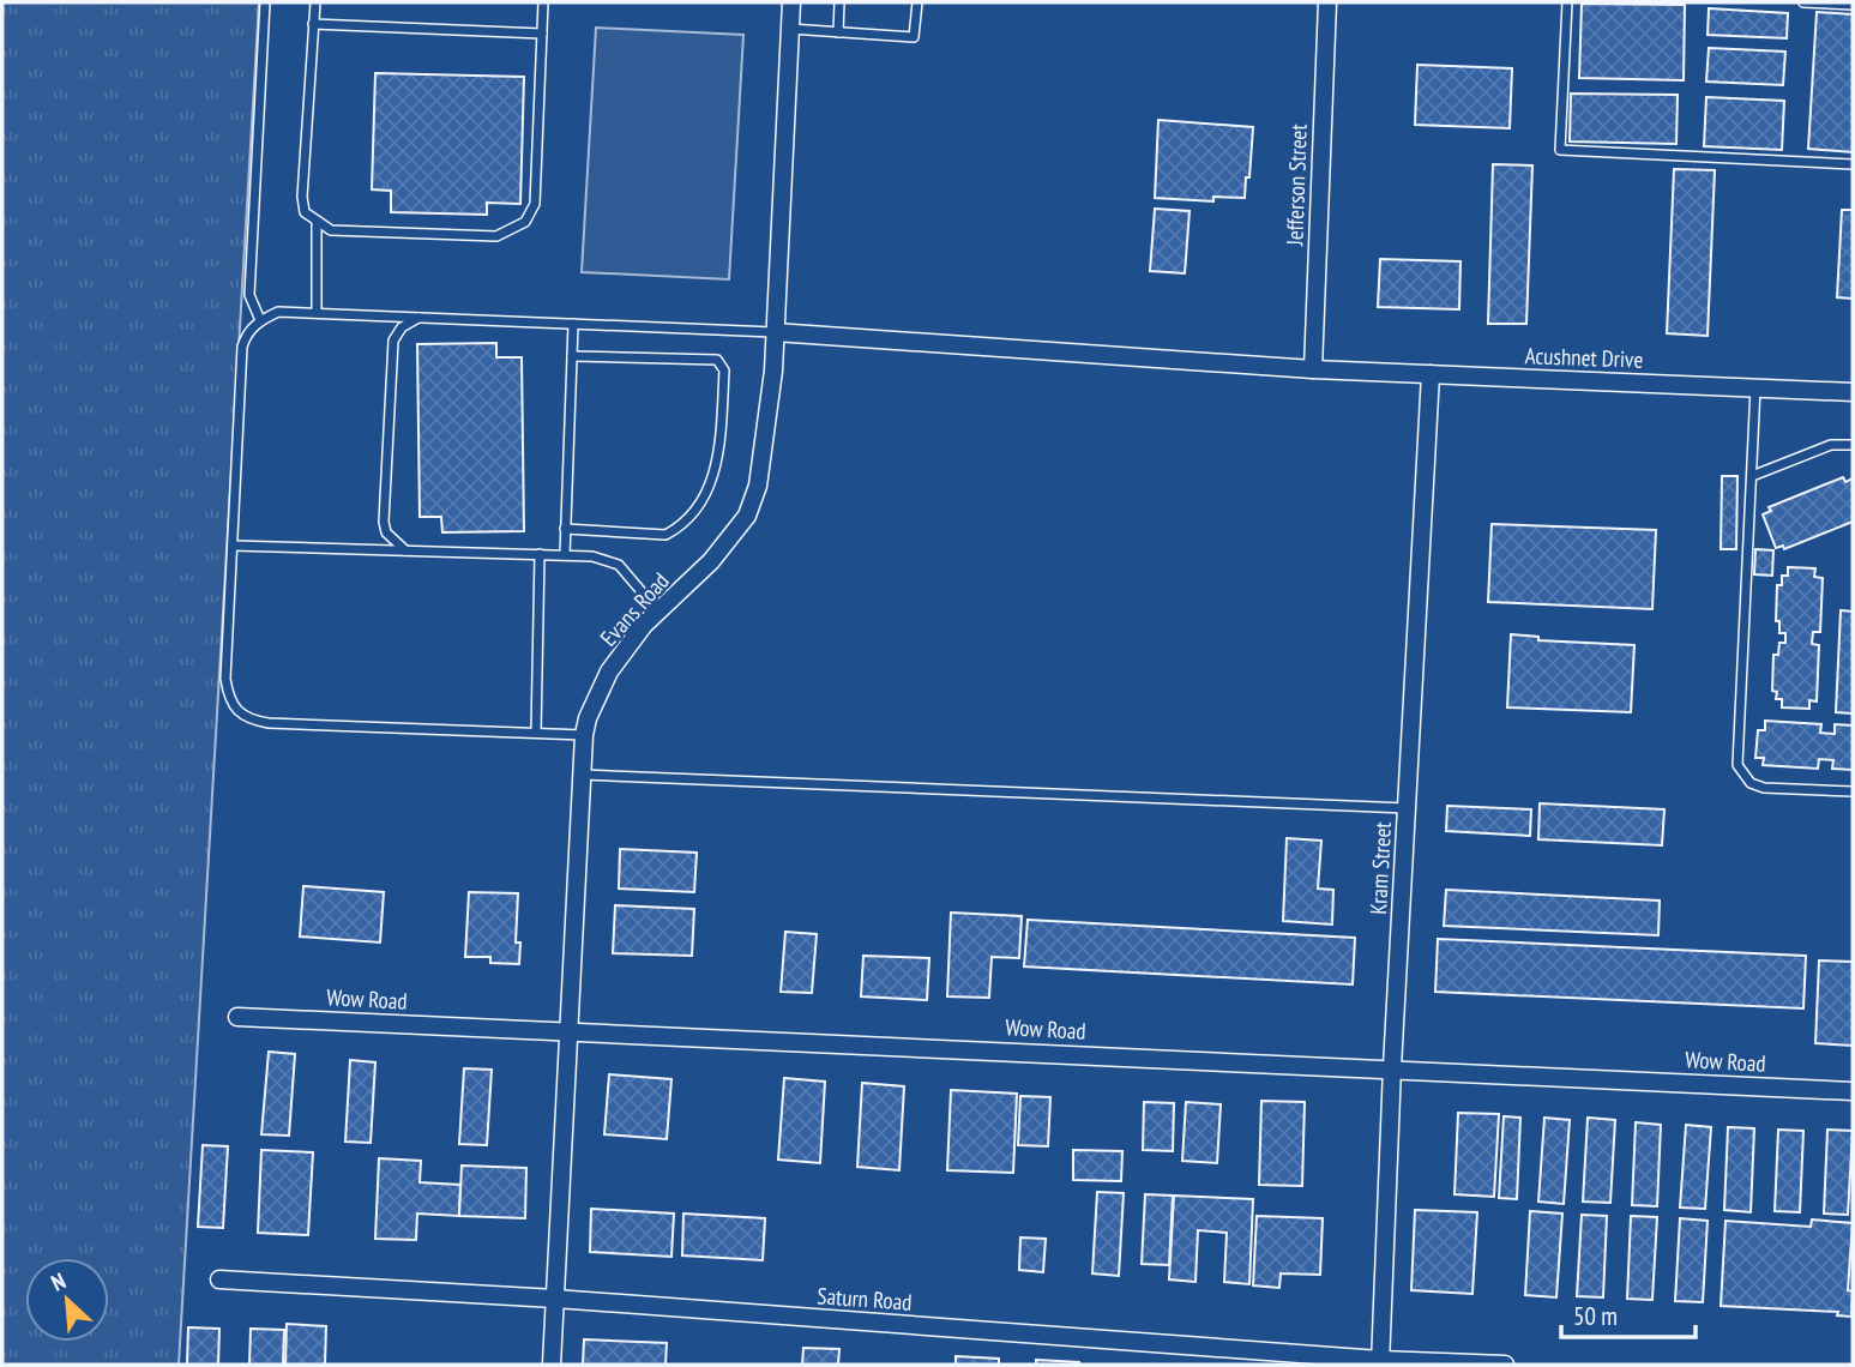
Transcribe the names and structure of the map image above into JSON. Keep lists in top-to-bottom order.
{
  "streets": {
    "street": [
      "Jefferson Street",
      "Acushnet Drive",
      "Evans Road",
      "Kram Street",
      "Wow Road",
      "Saturn Road"
    ]
  },
  "crossings": [
    ["Jefferson Street", "Acushnet Drive"],
    ["Acushnet Drive", "Evans Road"],
    ["Acushnet Drive", "Kram Street"],
    ["Evans Road", "Wow Road"],
    ["Evans Road", "Saturn Road"],
    ["Kram Street", "Wow Road"],
    ["Kram Street", "Saturn Road"]
  ],
  "scale_bar": "50 m",
  "north": "top left"
}
